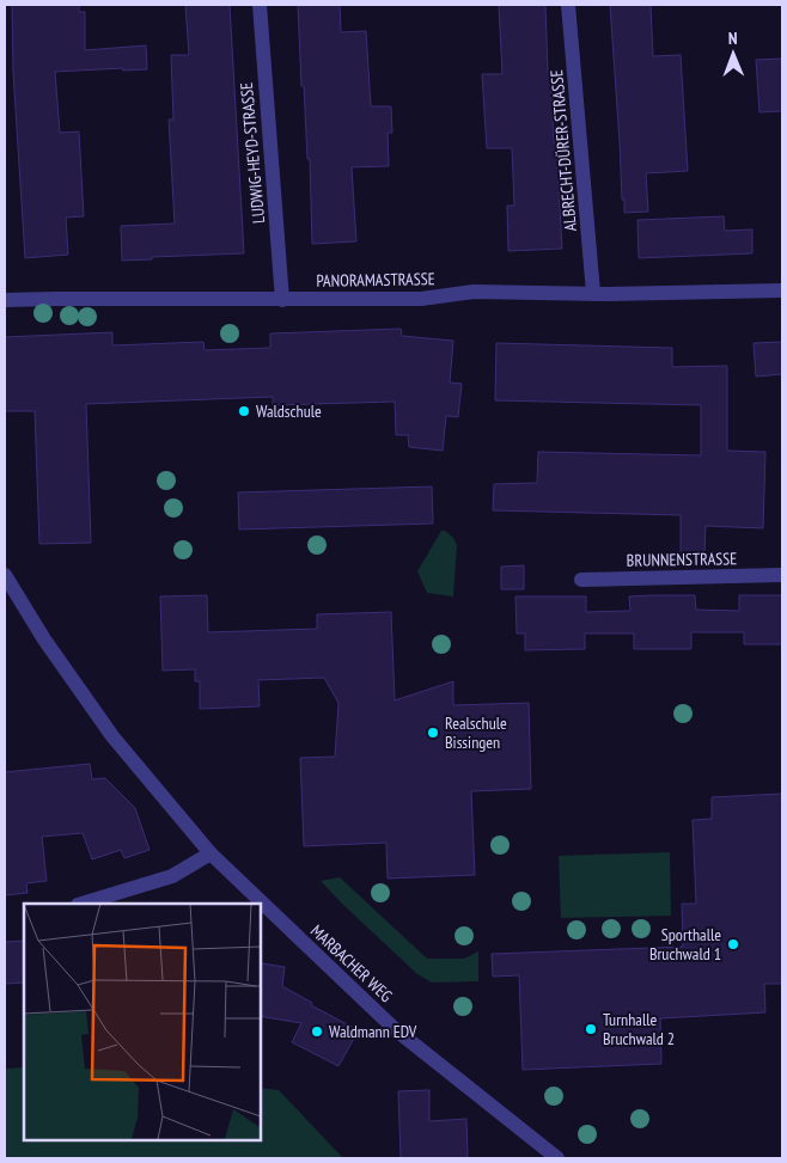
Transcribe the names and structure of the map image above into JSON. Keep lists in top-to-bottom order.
{
  "streets": {
    "street": [
      "ALBRECHT-DÜRER-STRASSE",
      "LUDWIG-HEYD-STRASSE",
      "PANORAMASTRASSE",
      "BRUNNENSTRASSE",
      "MARBACHER WEG"
    ]
  },
  "crossings": [
    ["ALBRECHT-DÜRER-STRASSE", "PANORAMASTRASSE"],
    ["LUDWIG-HEYD-STRASSE", "PANORAMASTRASSE"]
  ],
  "places": [
    "Waldschule",
    "Realschule Bissingen",
    "Sporthalle Bruchwald 1",
    "Turnhalle Bruchwald 2",
    "Waldmann EDV"
  ],
  "north": "top"
}
